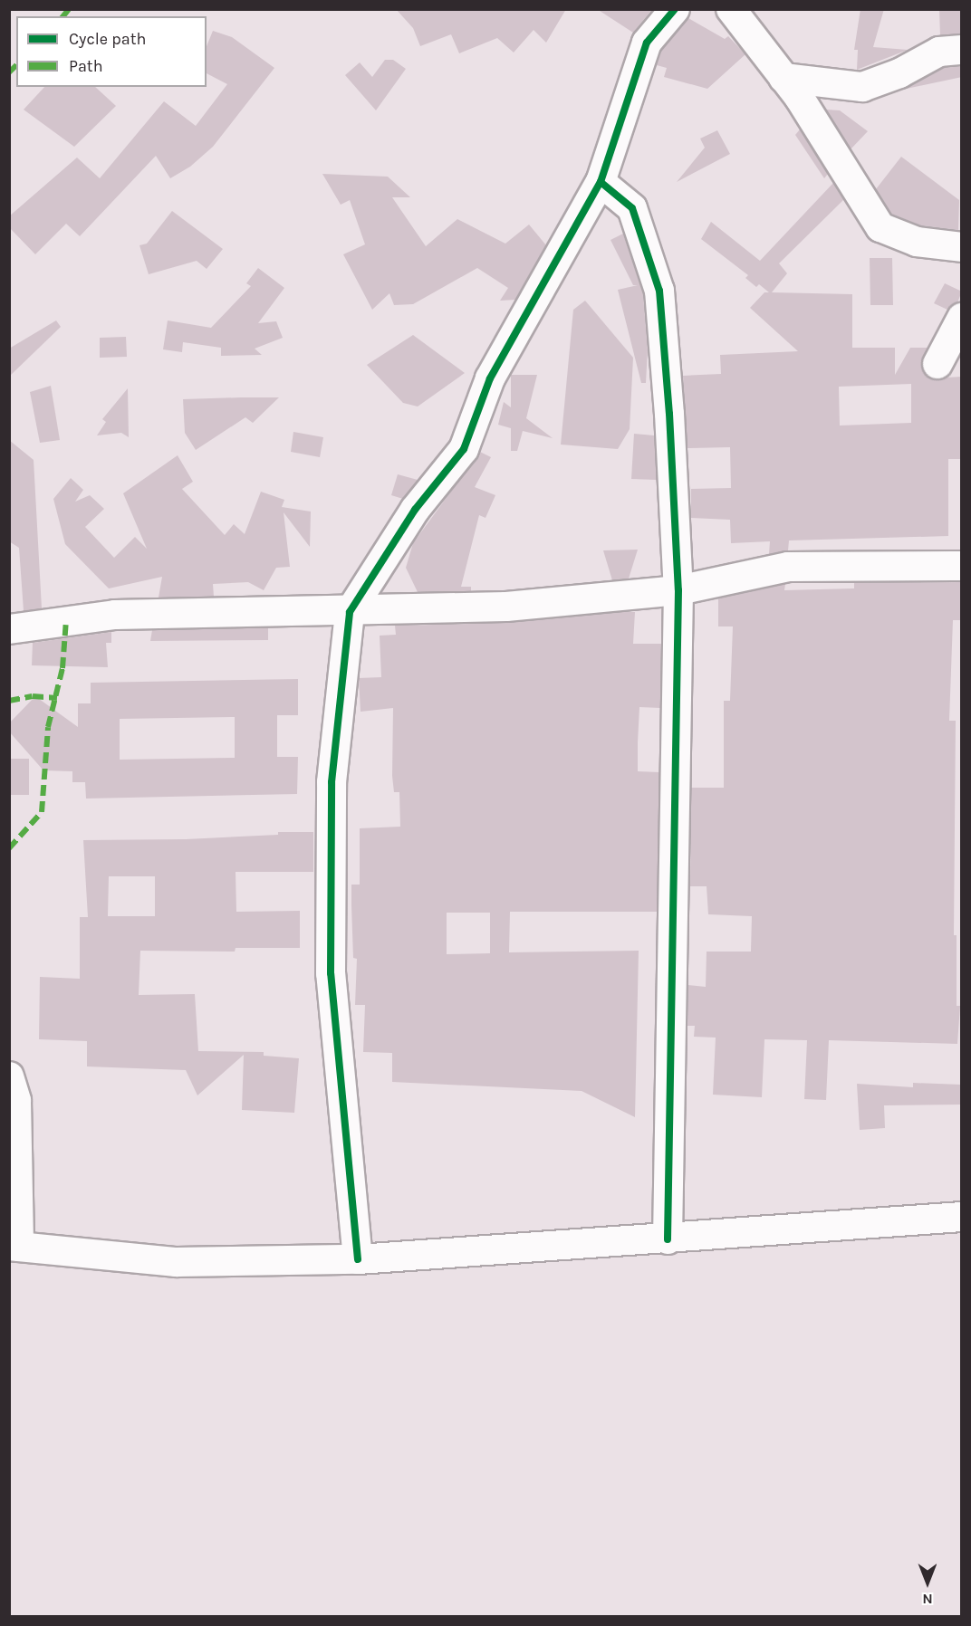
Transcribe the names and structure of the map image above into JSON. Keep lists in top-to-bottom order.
{
  "legend": ["Cycle path", "Path"],
  "north": "bottom"
}
